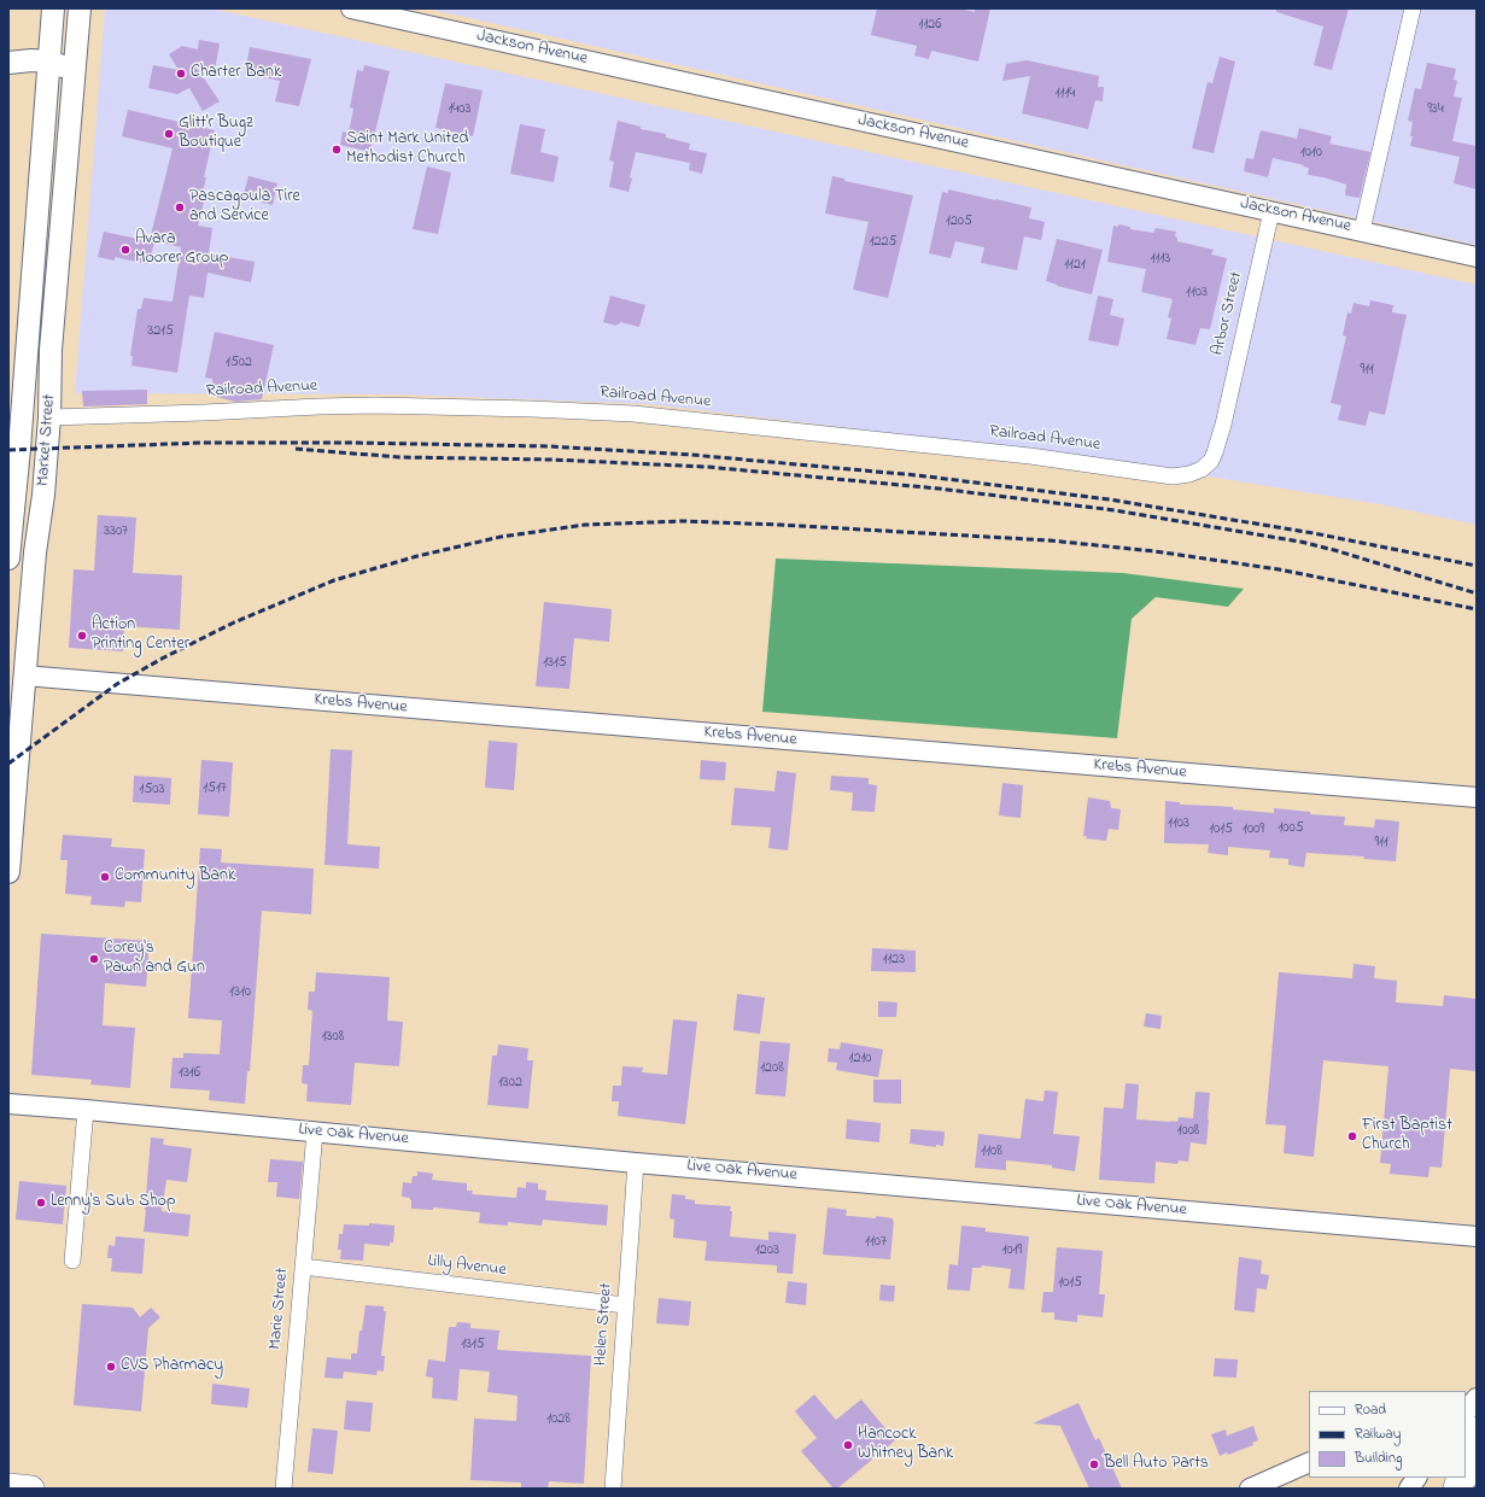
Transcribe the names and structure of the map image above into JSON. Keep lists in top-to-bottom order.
{
  "streets": {
    "main road": ["Market Street"],
    "street": [
      "Jackson Avenue",
      "Arbor Street",
      "Railroad Avenue",
      "Krebs Avenue",
      "Live Oak Avenue",
      "Lilly Avenue",
      "Marie Street",
      "Helen Street"
    ]
  },
  "crossings": [
    ["Jackson Avenue", "Arbor Street"],
    ["Arbor Street", "Railroad Avenue"],
    ["Railroad Avenue", "Market Street"],
    ["Market Street", "Krebs Avenue"],
    ["Live Oak Avenue", "Marie Street"],
    ["Live Oak Avenue", "Helen Street"],
    ["Lilly Avenue", "Marie Street"],
    ["Lilly Avenue", "Helen Street"]
  ],
  "places": [
    "Charter Bank",
    "Glitt'r Bugz Boutique",
    "Saint Mark United Methodist Church",
    "Pascagoula Tire and Service",
    "Avara Moorer Group",
    "Action Printing Center",
    "Community Bank",
    "Corey's Pawn and Gun",
    "First Baptist Church",
    "Lenny's Sub Shop",
    "CVS Pharmacy",
    "Hancock Whitney Bank",
    "Bell Auto Parts"
  ],
  "house_numbers": [
    "1126",
    "1114",
    "1403",
    "934",
    "1010",
    "1205",
    "1225",
    "1113",
    "1121",
    "1103",
    "3215",
    "1502",
    "911",
    "3307",
    "1315",
    "1517",
    "1503",
    "1103",
    "1005",
    "1015",
    "1009",
    "911",
    "1123",
    "1310",
    "1308",
    "1210",
    "1208",
    "1316",
    "1302",
    "1008",
    "1108",
    "1107",
    "1203",
    "1019",
    "1015",
    "1315",
    "1028"
  ],
  "legend": ["Road", "Railway", "Building"]
}
